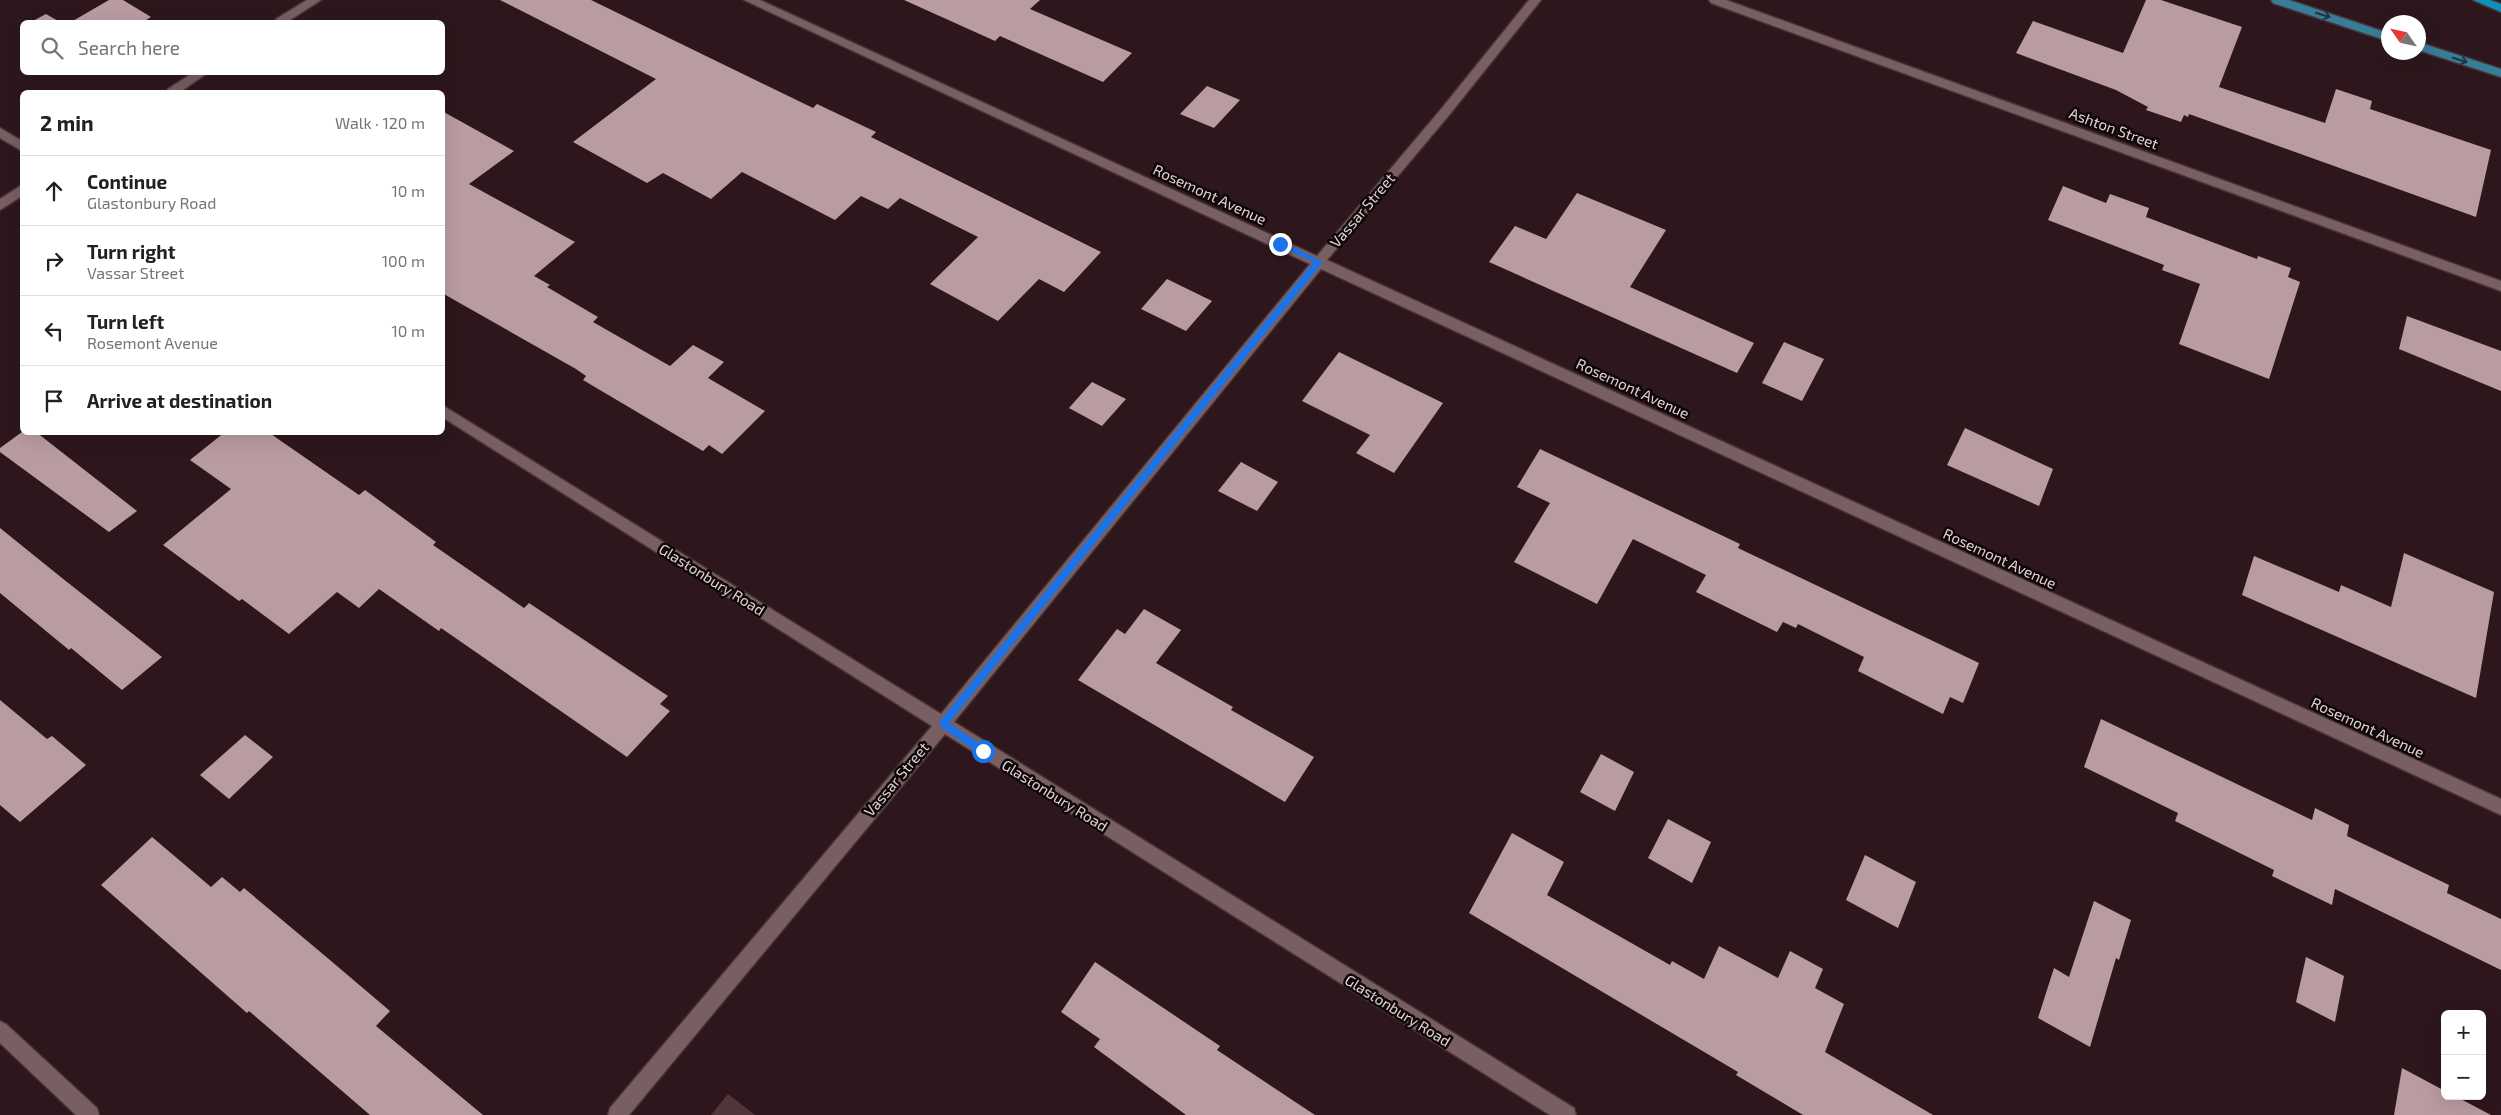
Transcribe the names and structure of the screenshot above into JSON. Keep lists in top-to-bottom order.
{
  "streets": {
    "street": [
      "Ashton Street",
      "Rosemont Avenue",
      "Vassar Street",
      "Glastonbury Road"
    ]
  },
  "crossings": [
    ["Rosemont Avenue", "Vassar Street"],
    ["Vassar Street", "Glastonbury Road"]
  ],
  "north": "top left",
  "page": {
    "search": "Search here",
    "heading": ["2 min", "Walk · 120 m"],
    "list": [
      ["Continue", "Glastonbury Road", "10 m"],
      ["Turn right", "Vassar Street", "100 m"],
      ["Turn left", "Rosemont Avenue", "10 m"],
      "Arrive at destination"
    ],
    "map_buttons": ["+", "−"]
  }
}
